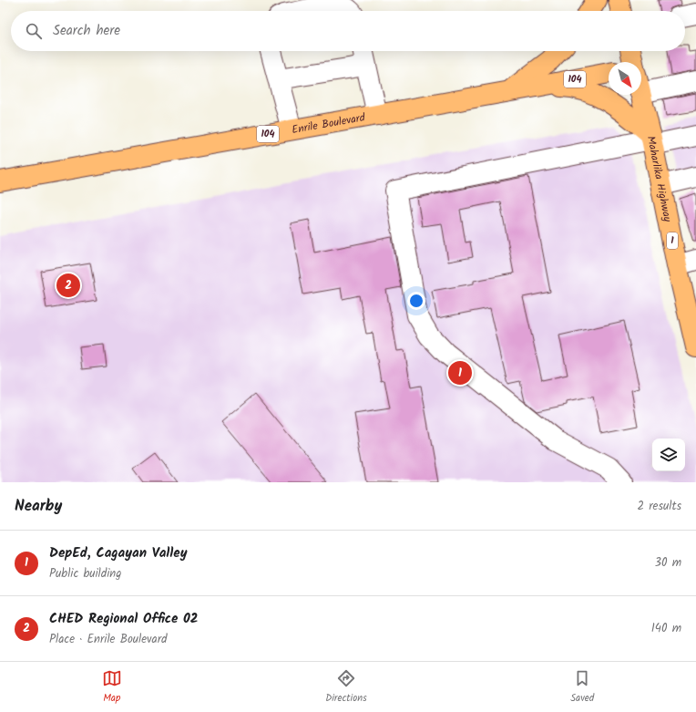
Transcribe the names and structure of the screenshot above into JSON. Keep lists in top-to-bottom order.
{
  "streets": {
    "highway": [
      "104",
      "Enrile Boulevard",
      "Maharlika Highway",
      "1"
    ]
  },
  "north": "bottom right",
  "page": {
    "search": "Search here",
    "pins": ["2", "1"],
    "heading": ["Nearby", "2 results"],
    "list": [
      {
        "mark": "1",
        "name": "DepEd, Cagayan Valley",
        "note": "Public building",
        "value": "30 m"
      },
      {
        "mark": "2",
        "name": "CHED Regional Office 02",
        "note": "Place · Enrile Boulevard",
        "value": "140 m"
      }
    ],
    "nav": ["Map", "Directions", "Saved"]
  }
}
